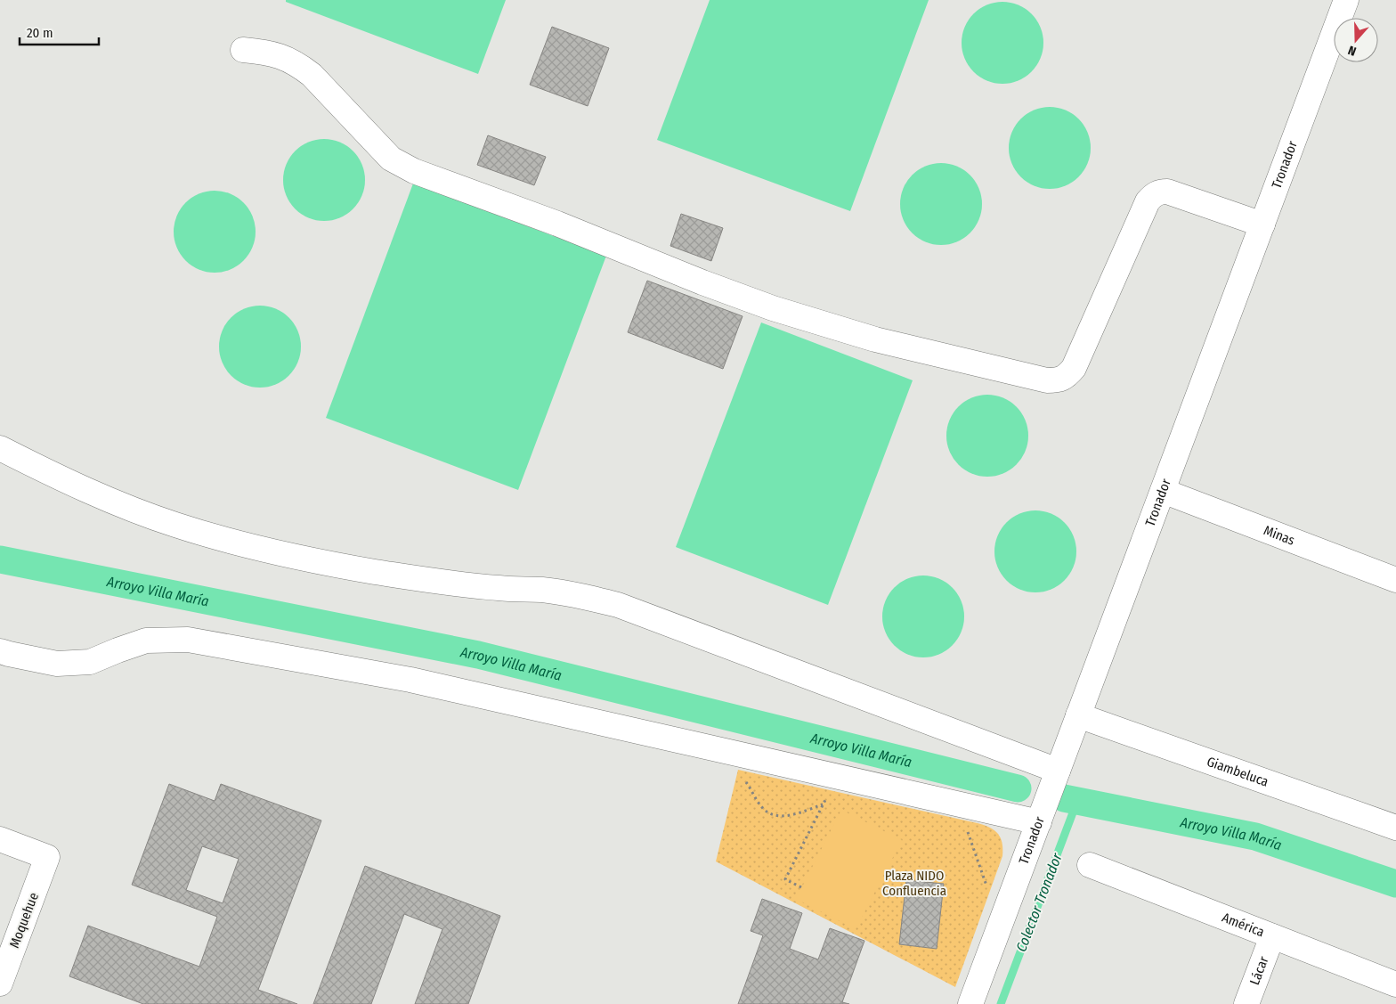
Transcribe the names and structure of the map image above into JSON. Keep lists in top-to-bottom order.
{
  "streets": {
    "street": [
      "Tronador",
      "Minas",
      "Giambeluca",
      "Moquehue",
      "América",
      "Lácar"
    ]
  },
  "crossings": [
    ["Tronador", "Minas"],
    ["Tronador", "Giambeluca"],
    ["América", "Lácar"]
  ],
  "water": ["Arroyo Villa María", "Colector Tronador"],
  "parks": ["Plaza NIDO Confluencia"],
  "scale_bar": "20 m",
  "north": "bottom"
}
